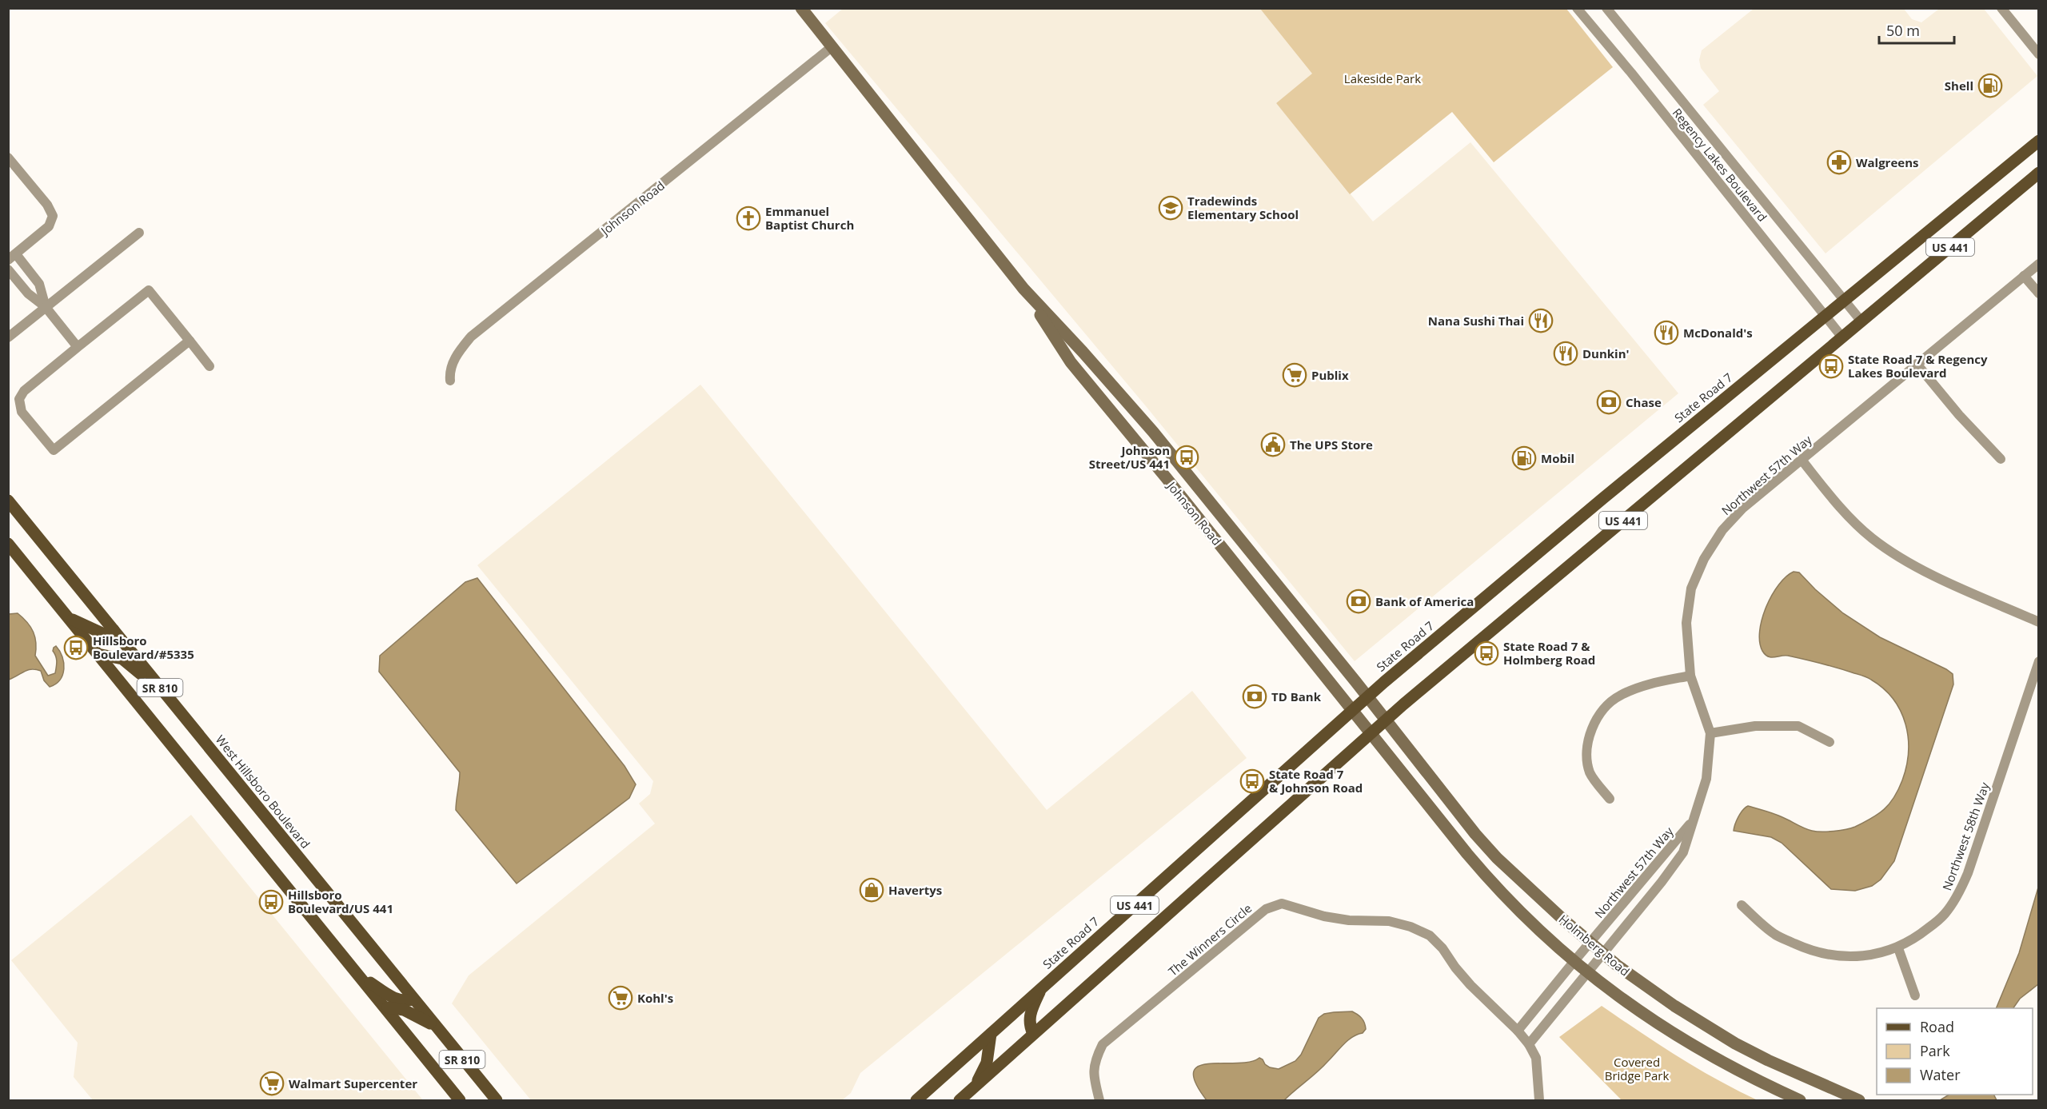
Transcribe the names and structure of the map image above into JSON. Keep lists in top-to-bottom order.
{
  "streets": {
    "main road": [
      "US 441",
      "State Road 7",
      "SR 810",
      "West Hillsboro Boulevard"
    ],
    "street": [
      "Regency Lakes Boulevard",
      "Johnson Road",
      "Northwest 57th Way",
      "Northwest 58th Way",
      "The Winners Circle",
      "Holmberg Road"
    ]
  },
  "crossings": [
    ["Regency Lakes Boulevard", "US 441"],
    ["Regency Lakes Boulevard", "State Road 7"],
    ["Johnson Road", "US 441"],
    ["Johnson Road", "State Road 7"],
    ["Johnson Road", "Holmberg Road"],
    ["US 441", "Holmberg Road"],
    ["Northwest 57th Way", "The Winners Circle"],
    ["Northwest 57th Way", "Holmberg Road"]
  ],
  "parks": ["Lakeside Park", "Covered Bridge Park"],
  "places": {
    "fuel station": ["Shell", "Mobil"],
    "pharmacy": ["Walgreens"],
    "school or university": ["Tradewinds Elementary School"],
    "church": ["Emmanuel Baptist Church"],
    "restaurant": ["Nana Sushi Thai", "McDonald's", "Dunkin'"],
    "bus stop": [
      "State Road 7 & Regency Lakes Boulevard",
      "Johnson Street/US 441",
      "Hillsboro Boulevard/#5335",
      "State Road 7 & Holmberg Road",
      "State Road 7 & Johnson Road",
      "Hillsboro Boulevard/US 441"
    ],
    "supermarket": ["Publix", "Kohl's", "Walmart Supercenter"],
    "bank": ["Chase", "Bank of America", "TD Bank"],
    "public building": ["The UPS Store"],
    "shop": ["Havertys"]
  },
  "legend": ["Road", "Park", "Water"],
  "scale_bar": "50 m"
}
